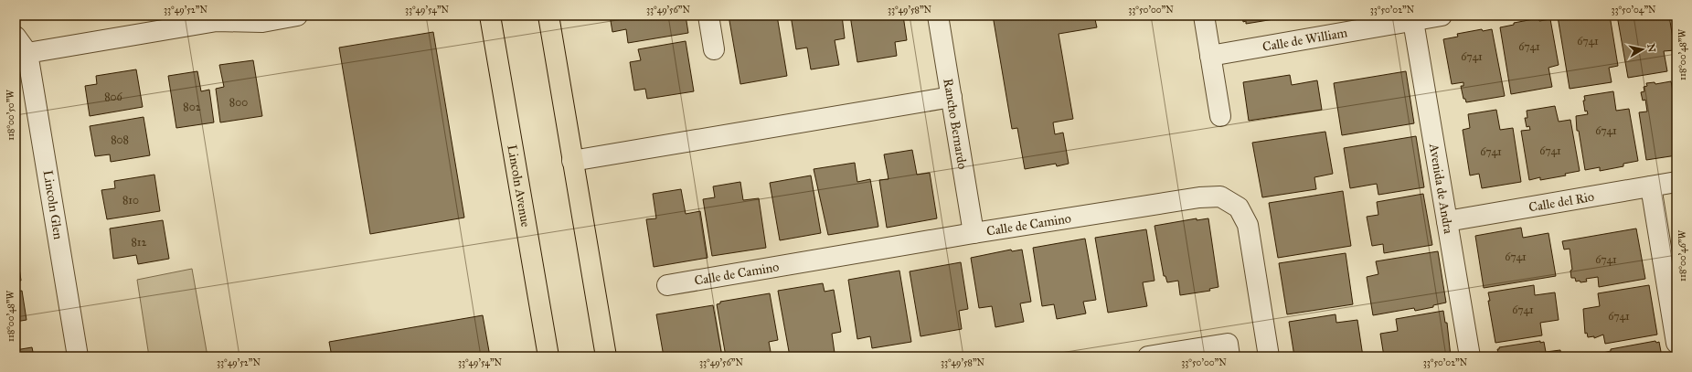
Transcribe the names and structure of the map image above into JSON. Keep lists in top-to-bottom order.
{
  "streets": {
    "main road": ["Lincoln Avenue"],
    "street": [
      "Calle de William",
      "Rancho Bernardo",
      "Avenida de Andra",
      "Calle del Rio",
      "Lincoln Glen",
      "Calle de Camino"
    ]
  },
  "crossings": [
    ["Calle de William", "Avenida de Andra"],
    ["Rancho Bernardo", "Calle de Camino"],
    ["Avenida de Andra", "Calle del Rio"]
  ],
  "house_numbers": [
    "6741",
    "6741",
    "6741",
    "806",
    "800",
    "802",
    "6741",
    "808",
    "6741",
    "6741",
    "810",
    "812",
    "6741",
    "6741",
    "6741",
    "6741"
  ],
  "north": "right",
  "coordinates": [
    "33°49'52\"N",
    "33°49'54\"N",
    "33°49'56\"N",
    "33°49'58\"N",
    "33°50'00\"N",
    "33°50'02\"N",
    "33°50'04\"N",
    "118°00'48\"W",
    "118°00'50\"W",
    "118°00'46\"W"
  ]
}
